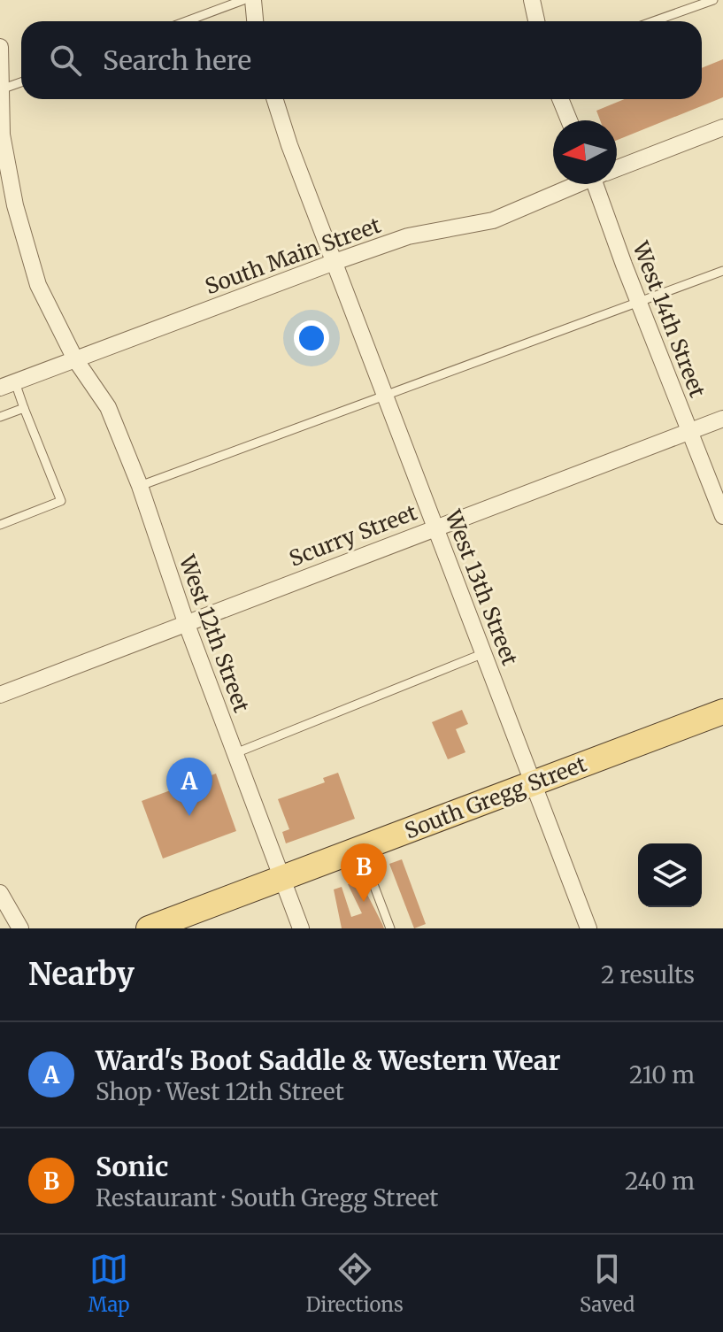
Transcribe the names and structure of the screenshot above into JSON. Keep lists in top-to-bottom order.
{
  "streets": {
    "main road": ["South Gregg Street"],
    "street": [
      "South Main Street",
      "West 14th Street",
      "Scurry Street",
      "West 13th Street",
      "West 12th Street"
    ]
  },
  "crossings": [
    ["South Main Street", "West 13th Street"],
    ["South Main Street", "West 12th Street"],
    ["West 14th Street", "Scurry Street"],
    ["Scurry Street", "West 13th Street"],
    ["Scurry Street", "West 12th Street"],
    ["West 13th Street", "South Gregg Street"],
    ["West 12th Street", "South Gregg Street"]
  ],
  "north": "left",
  "page": {
    "search": "Search here",
    "pins": ["A", "B"],
    "heading": ["Nearby", "2 results"],
    "list": [
      {
        "mark": "A",
        "name": "Ward's Boot Saddle & Western Wear",
        "note": "Shop · West 12th Street",
        "value": "210 m"
      },
      {
        "mark": "B",
        "name": "Sonic",
        "note": "Restaurant · South Gregg Street",
        "value": "240 m"
      }
    ],
    "nav": ["Map", "Directions", "Saved"]
  }
}
